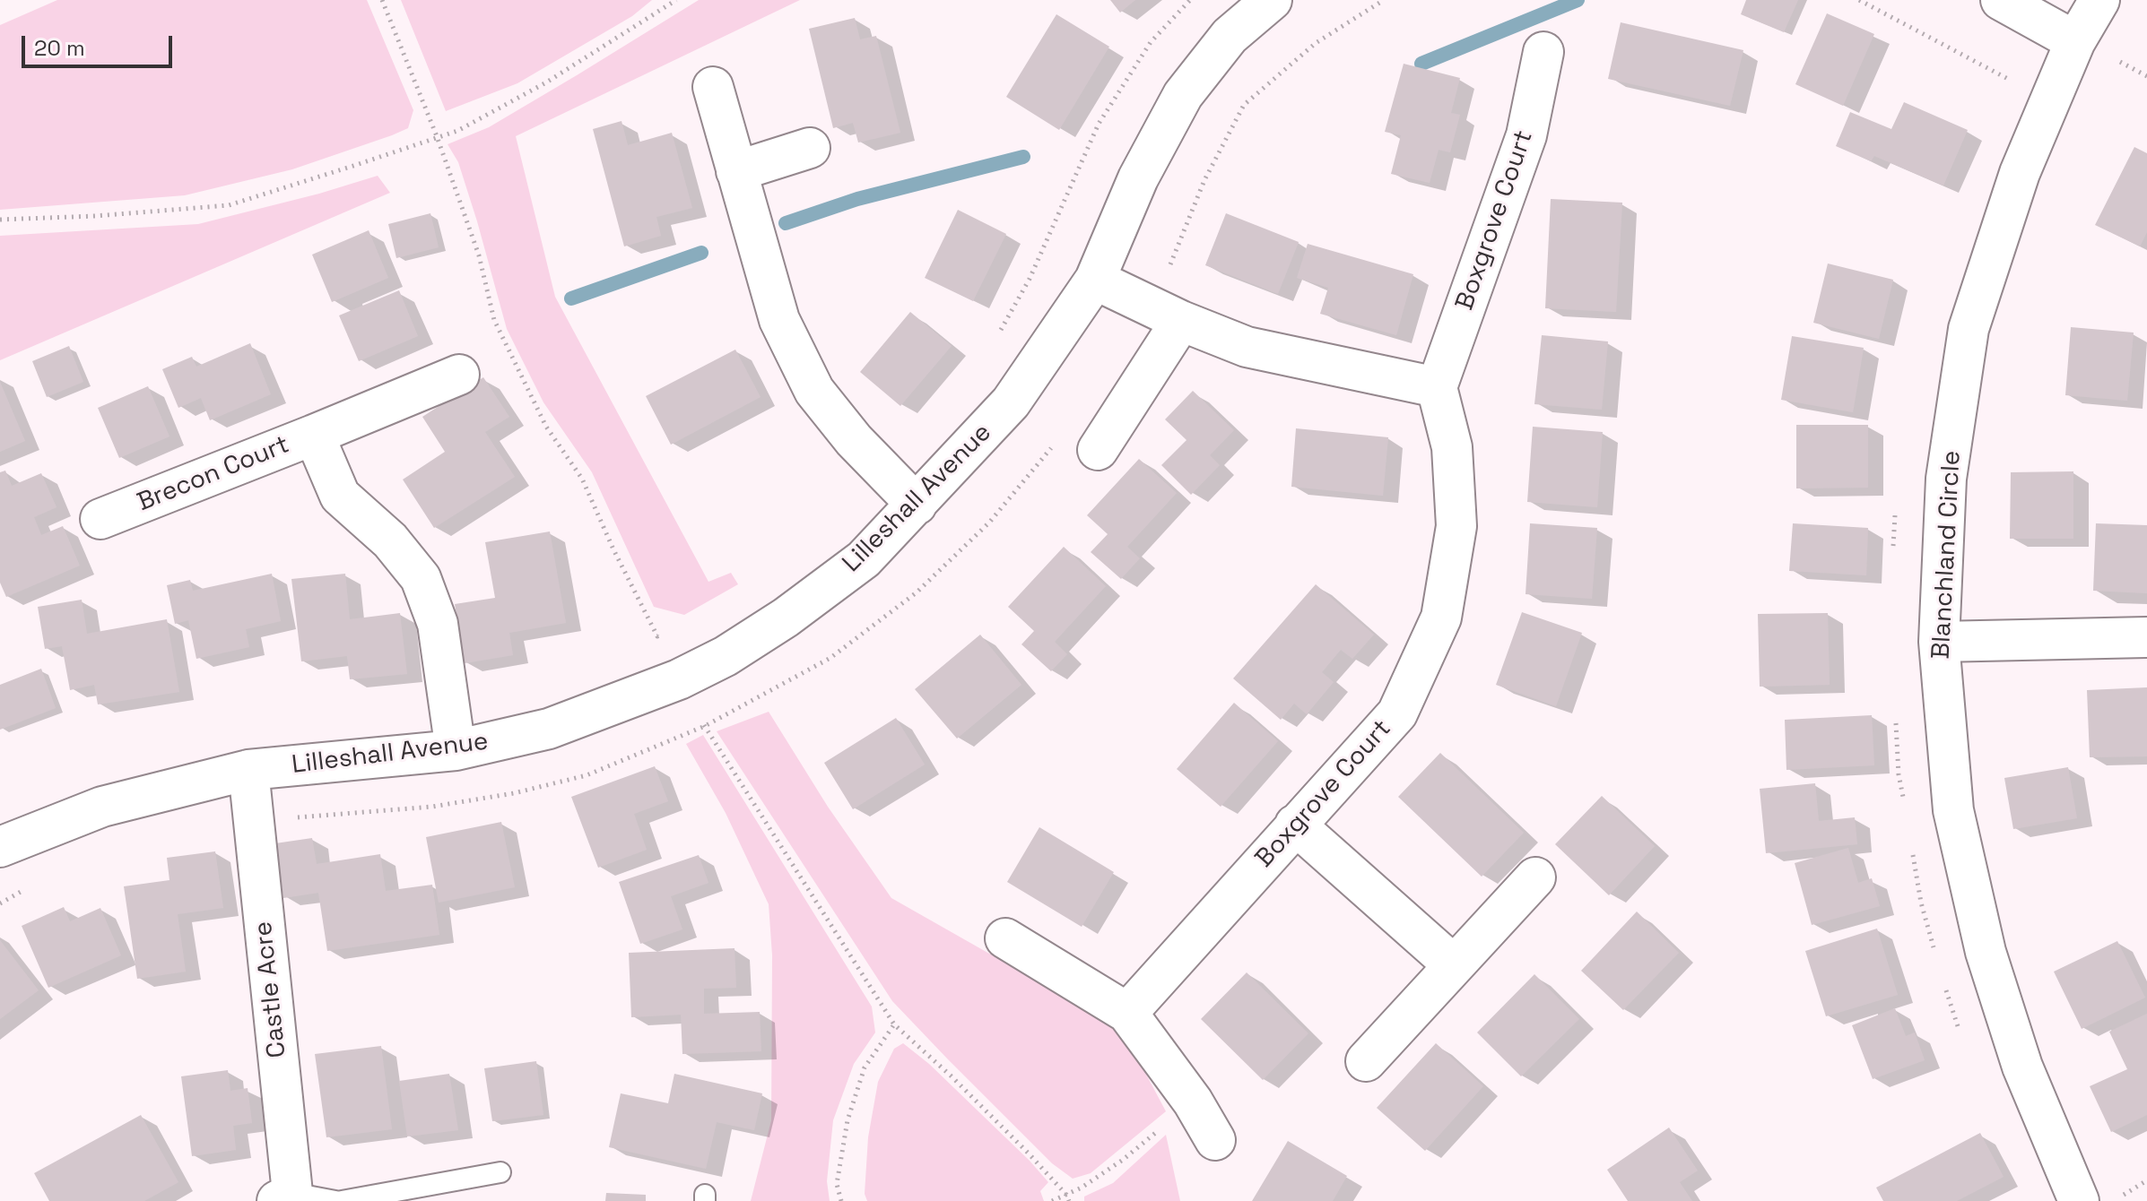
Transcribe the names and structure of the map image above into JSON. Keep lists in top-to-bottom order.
{
  "streets": {
    "street": [
      "Boxgrove Court",
      "Brecon Court",
      "Lilleshall Avenue",
      "Blanchland Circle",
      "Castle Acre"
    ]
  },
  "crossings": [
    ["Brecon Court", "Lilleshall Avenue"],
    ["Lilleshall Avenue", "Castle Acre"]
  ],
  "scale_bar": "20 m"
}
